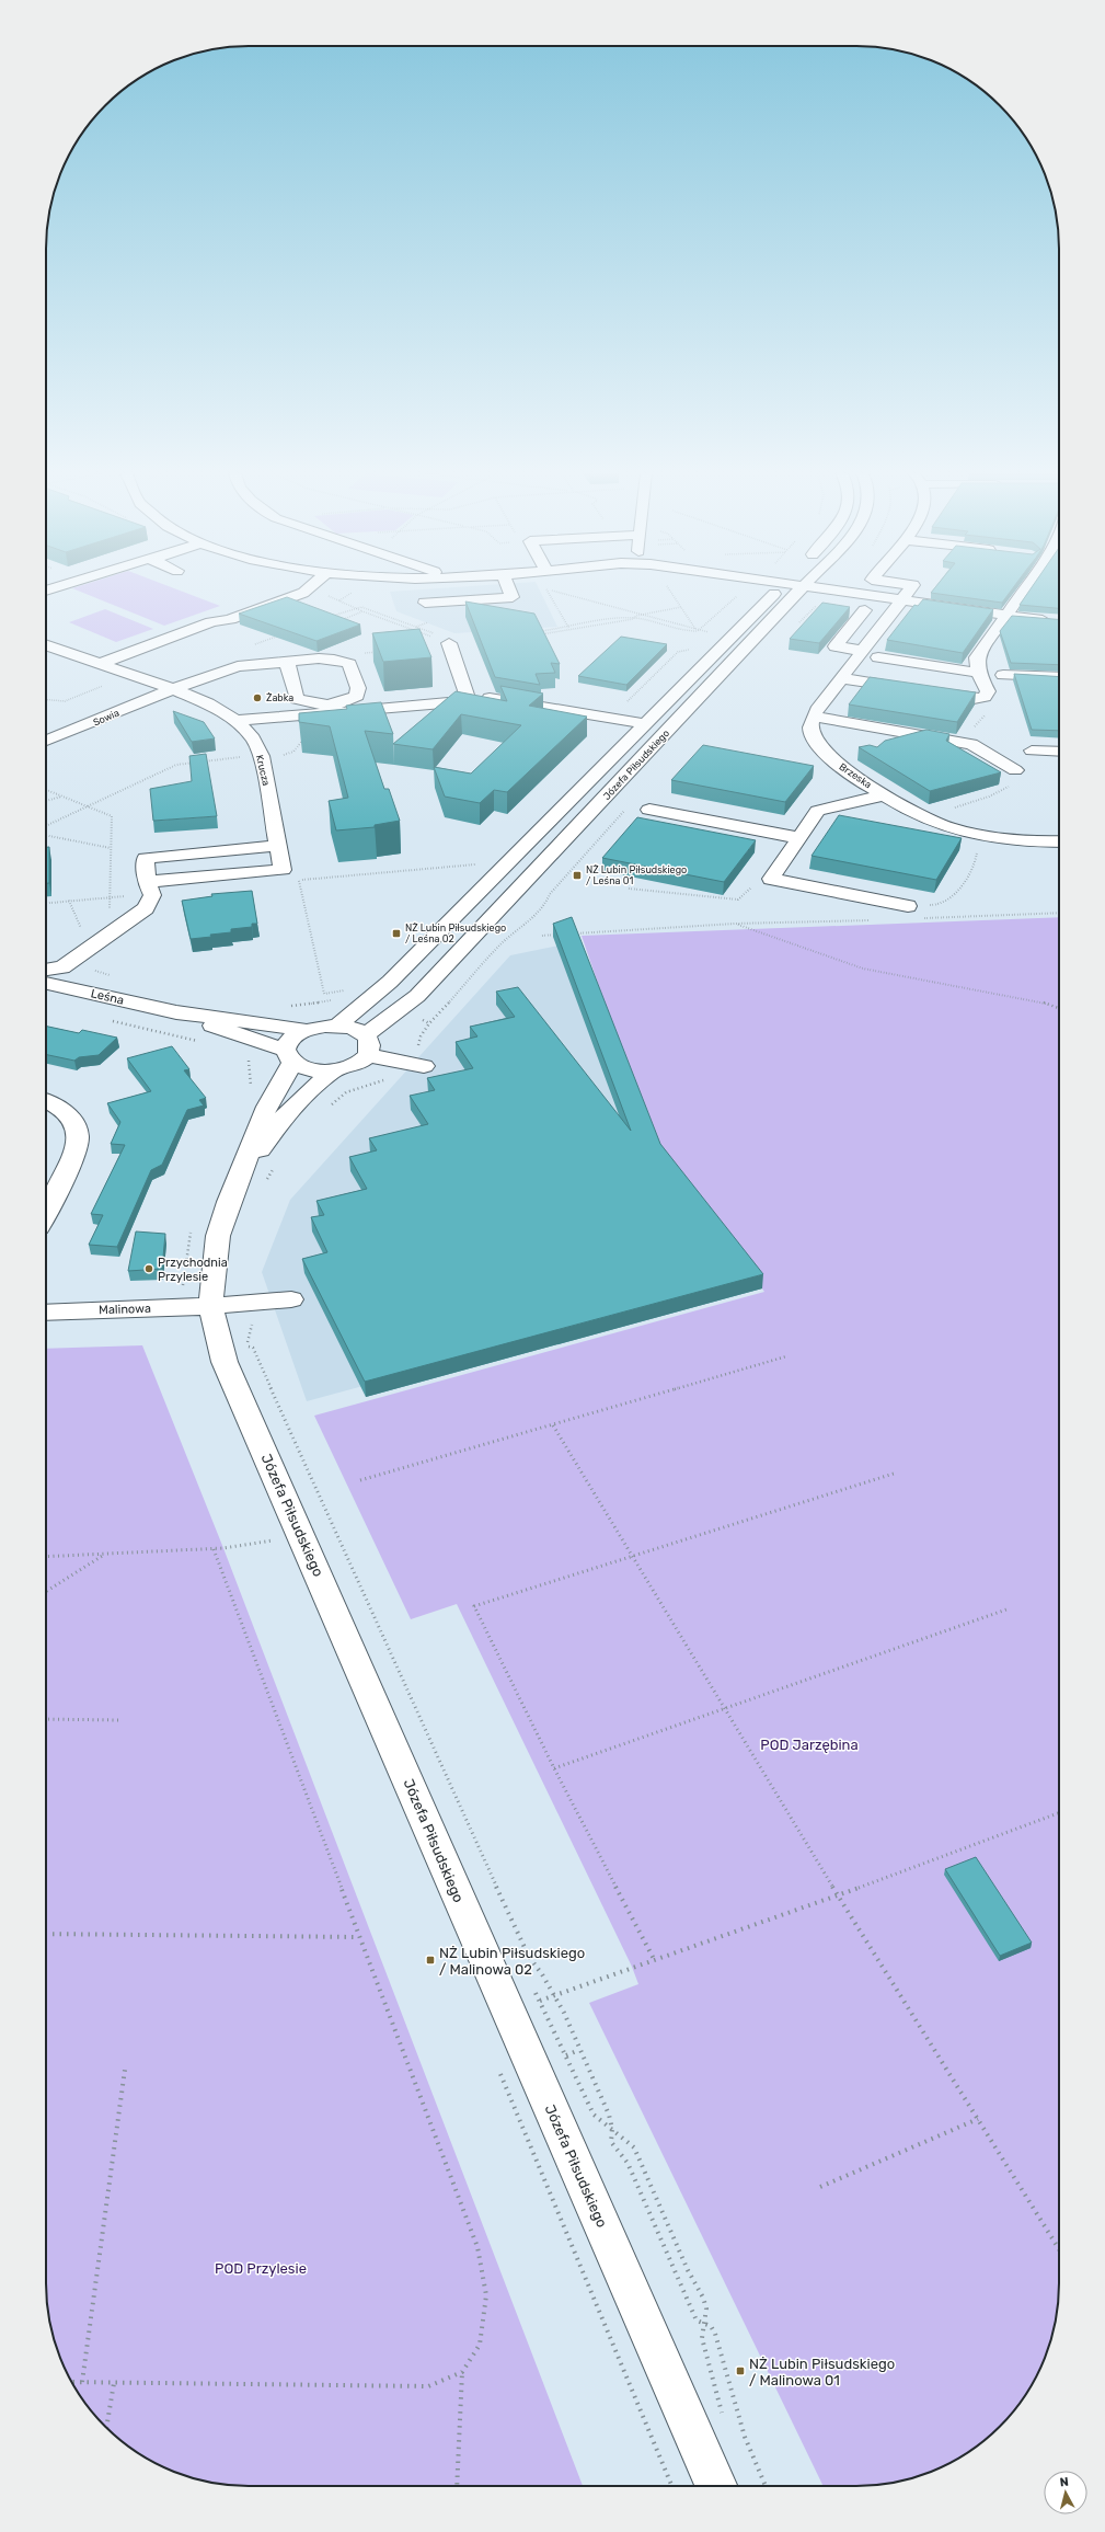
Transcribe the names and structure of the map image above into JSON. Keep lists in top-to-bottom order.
{
  "streets": {
    "street": [
      "Sowia",
      "Józefa Piłsudskiego",
      "Krucza",
      "Brzeska",
      "Leśna",
      "Malinowa"
    ]
  },
  "crossings": [
    ["Sowia", "Krucza"],
    ["Józefa Piłsudskiego", "Leśna"],
    ["Józefa Piłsudskiego", "Malinowa"]
  ],
  "parks": ["POD Jarzębina", "POD Przylesie"],
  "places": {
    "other": ["Żabka", "Przychodnia Przylesie"],
    "transit": [
      "NŻ Lubin Piłsudskiego / Leśna 01",
      "NŻ Lubin Piłsudskiego / Leśna 02",
      "NŻ Lubin Piłsudskiego / Malinowa 02",
      "NŻ Lubin Piłsudskiego / Malinowa 01"
    ]
  },
  "north": "top"
}
